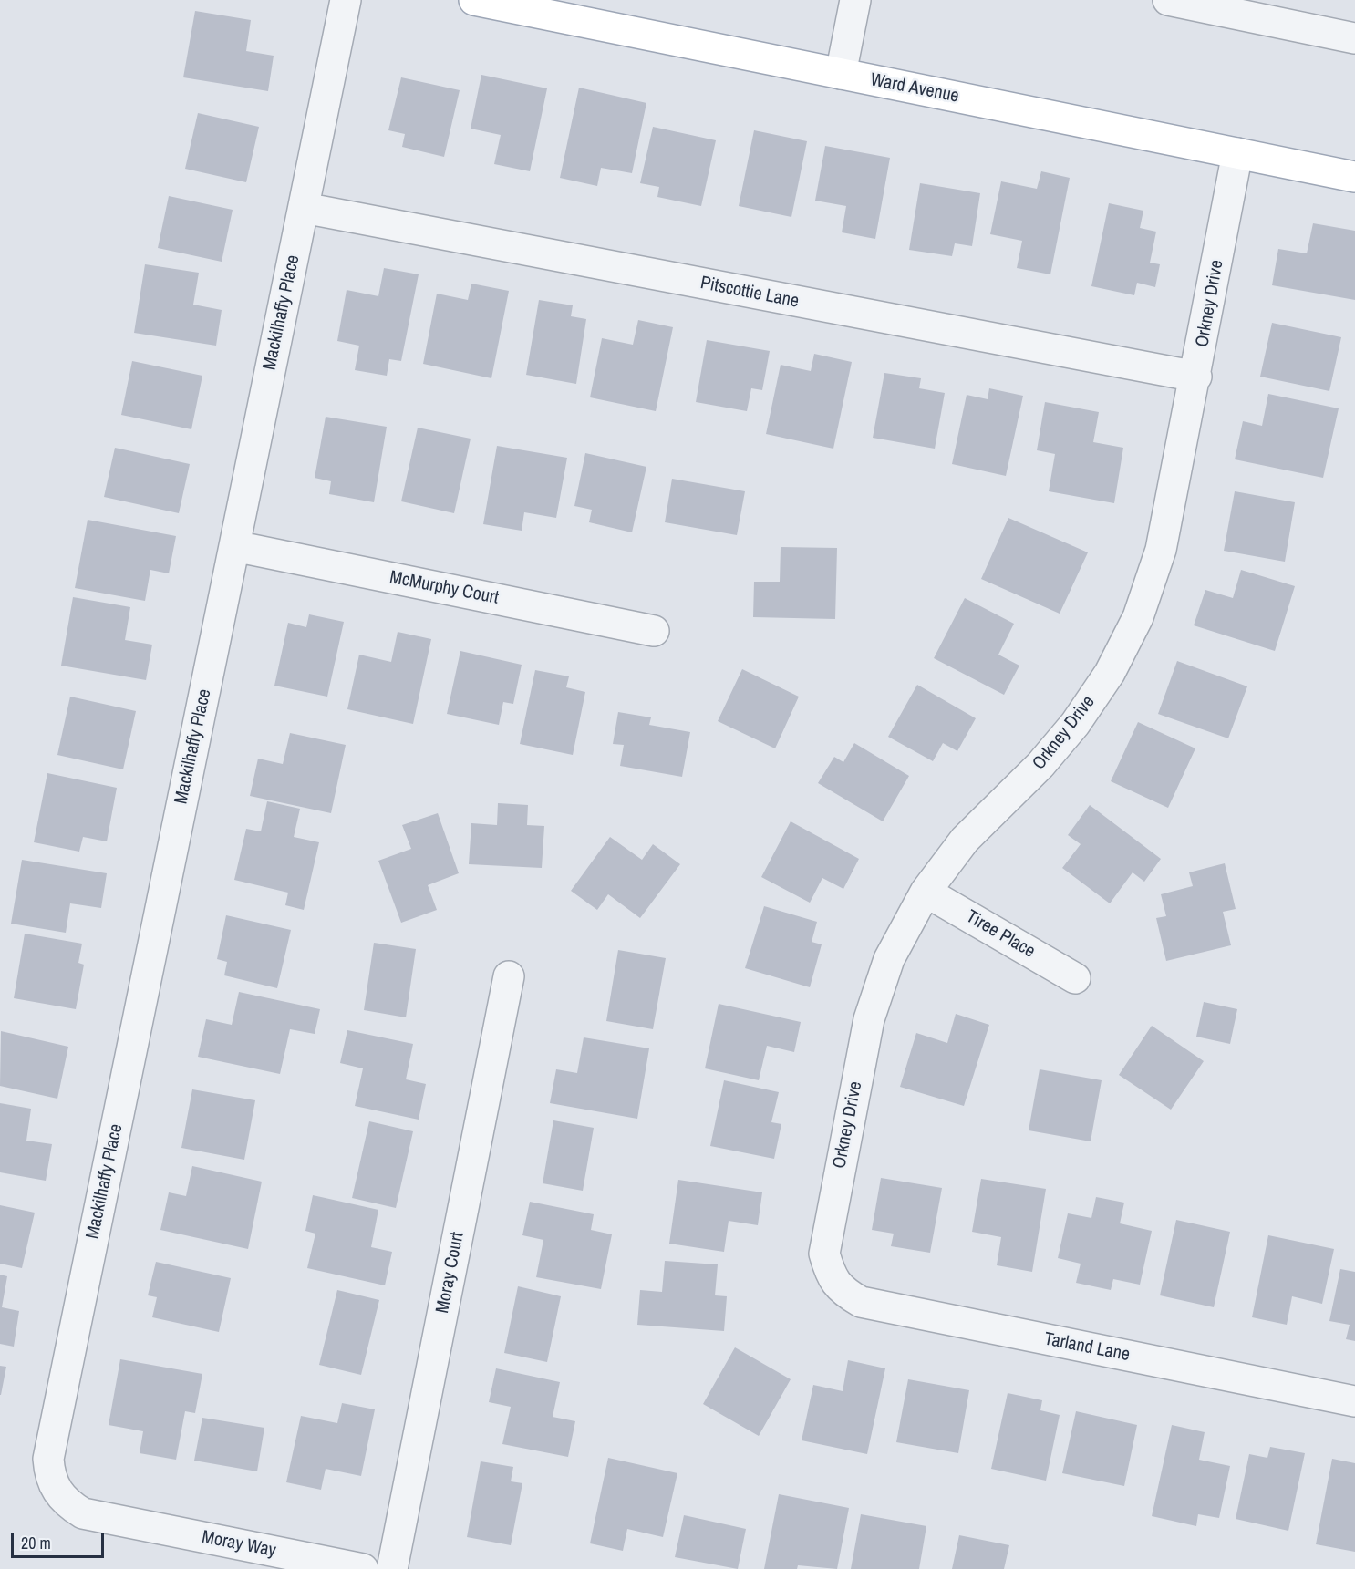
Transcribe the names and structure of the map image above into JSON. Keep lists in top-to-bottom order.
{
  "streets": {
    "main road": ["Ward Avenue"],
    "street": [
      "Pitscottie Lane",
      "Orkney Drive",
      "Mackilhaffy Place",
      "McMurphy Court",
      "Tiree Place",
      "Moray Court",
      "Tarland Lane",
      "Moray Way"
    ]
  },
  "crossings": [
    ["Ward Avenue", "Orkney Drive"],
    ["Pitscottie Lane", "Orkney Drive"],
    ["Pitscottie Lane", "Mackilhaffy Place"],
    ["Orkney Drive", "Tiree Place"],
    ["Orkney Drive", "Tarland Lane"],
    ["Mackilhaffy Place", "McMurphy Court"],
    ["Mackilhaffy Place", "Moray Way"]
  ],
  "scale_bar": "20 m"
}
